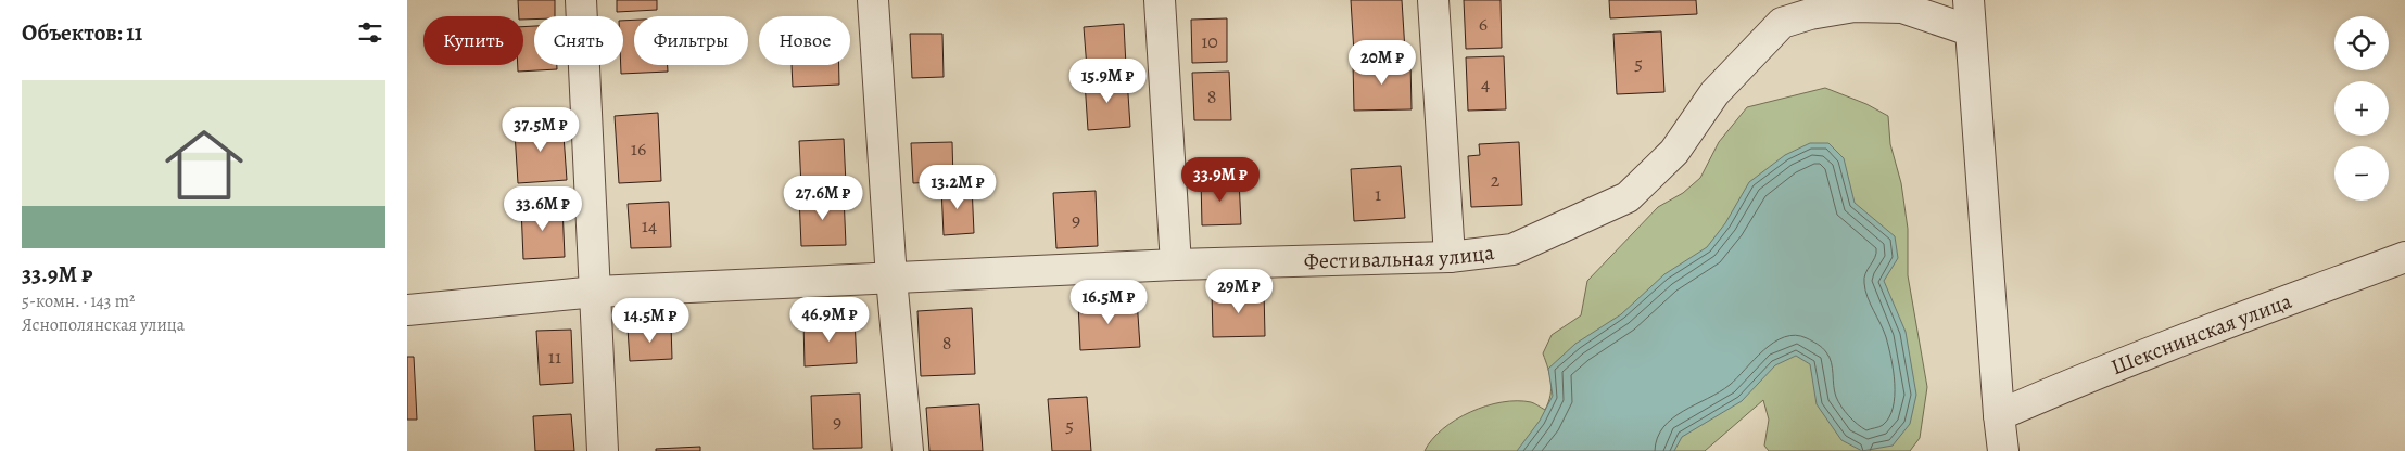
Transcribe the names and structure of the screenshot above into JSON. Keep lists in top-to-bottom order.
{
  "streets": {
    "street": ["Фестивальная улица", "Шекснинская улица"]
  },
  "house_numbers": [
    "6",
    "10",
    "5",
    "4",
    "8",
    "16",
    "2",
    "1",
    "9",
    "14",
    "8",
    "11",
    "9",
    "5"
  ],
  "page": {
    "heading": "Объектов: 11",
    "map_buttons": ["+", "−"],
    "chip": [
      "Купить",
      "Снять",
      "Фильтры",
      "Новое"
    ],
    "price": [
      "20M ₽",
      "15.9M ₽",
      "37.5M ₽",
      "33.9M ₽",
      "13.2M ₽",
      "27.6M ₽",
      "33.6M ₽",
      "29M ₽",
      "16.5M ₽",
      "46.9M ₽",
      "14.5M ₽"
    ],
    "list": [
      {
        "name": "33.9M ₽",
        "note": "5-комн. · 143 m² · Яснополянская улица"
      }
    ]
  }
}
